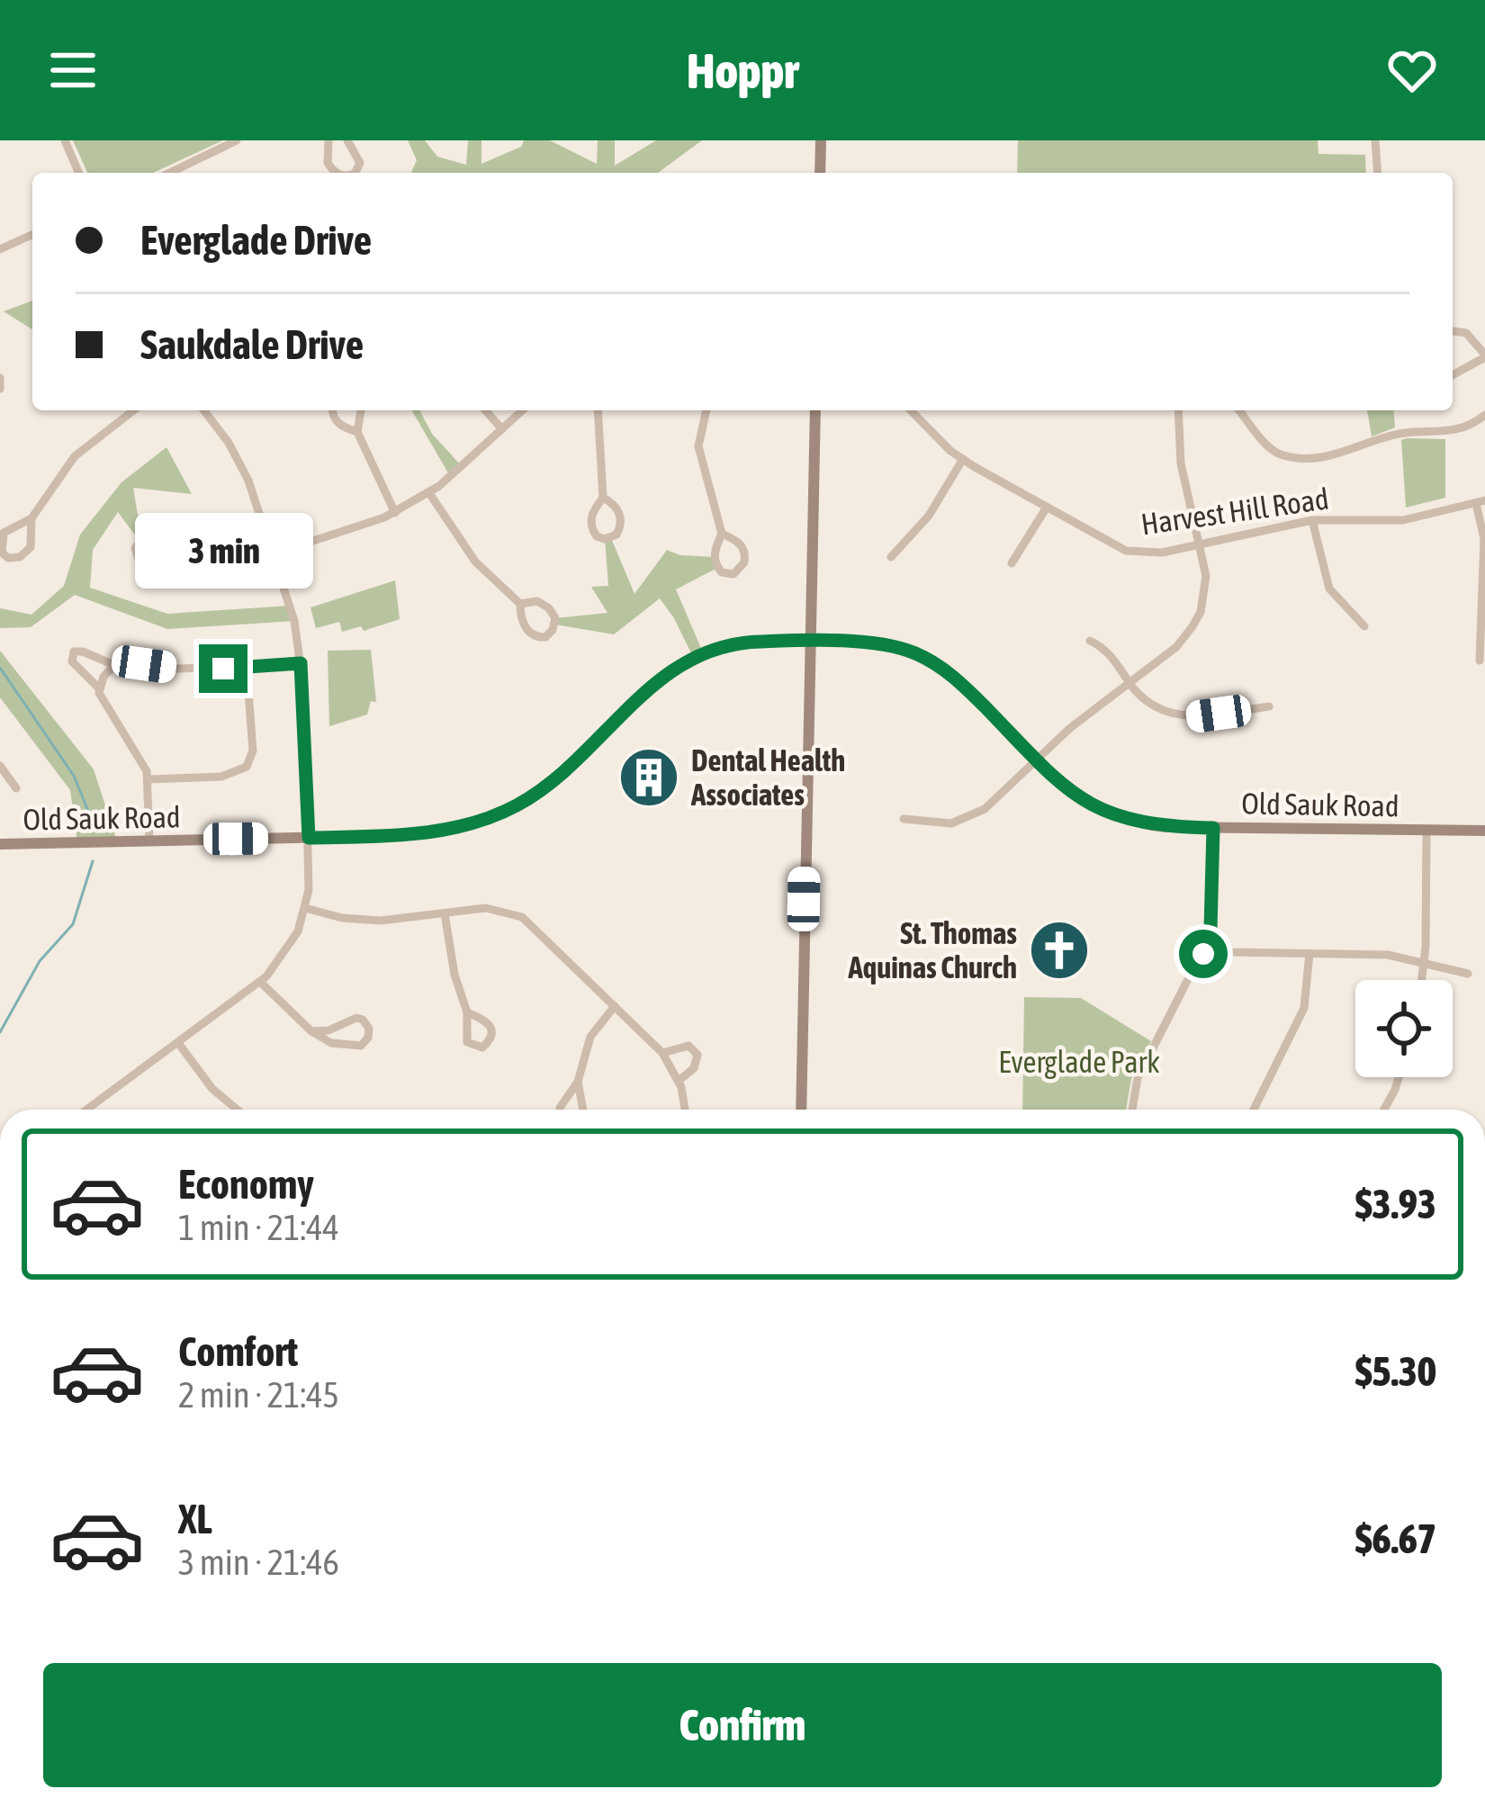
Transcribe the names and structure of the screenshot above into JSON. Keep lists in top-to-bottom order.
{
  "streets": {
    "street": ["Harvest Hill Road", "Old Sauk Road"]
  },
  "parks": ["Everglade Park"],
  "places": {
    "building": ["Dental Health Associates"],
    "church": ["St. Thomas Aquinas Church"]
  },
  "page": {
    "header": "Hoppr",
    "banner": ["Everglade Drive", "Saukdale Drive"],
    "bubble": "3 min",
    "list": [
      {
        "name": "Economy",
        "note": "1 min · 21:44",
        "value": "$3.93"
      },
      {
        "name": "Comfort",
        "note": "2 min · 21:45",
        "value": "$5.30"
      },
      {
        "name": "XL",
        "note": "3 min · 21:46",
        "value": "$6.67"
      }
    ],
    "buttons": "Confirm"
  }
}
